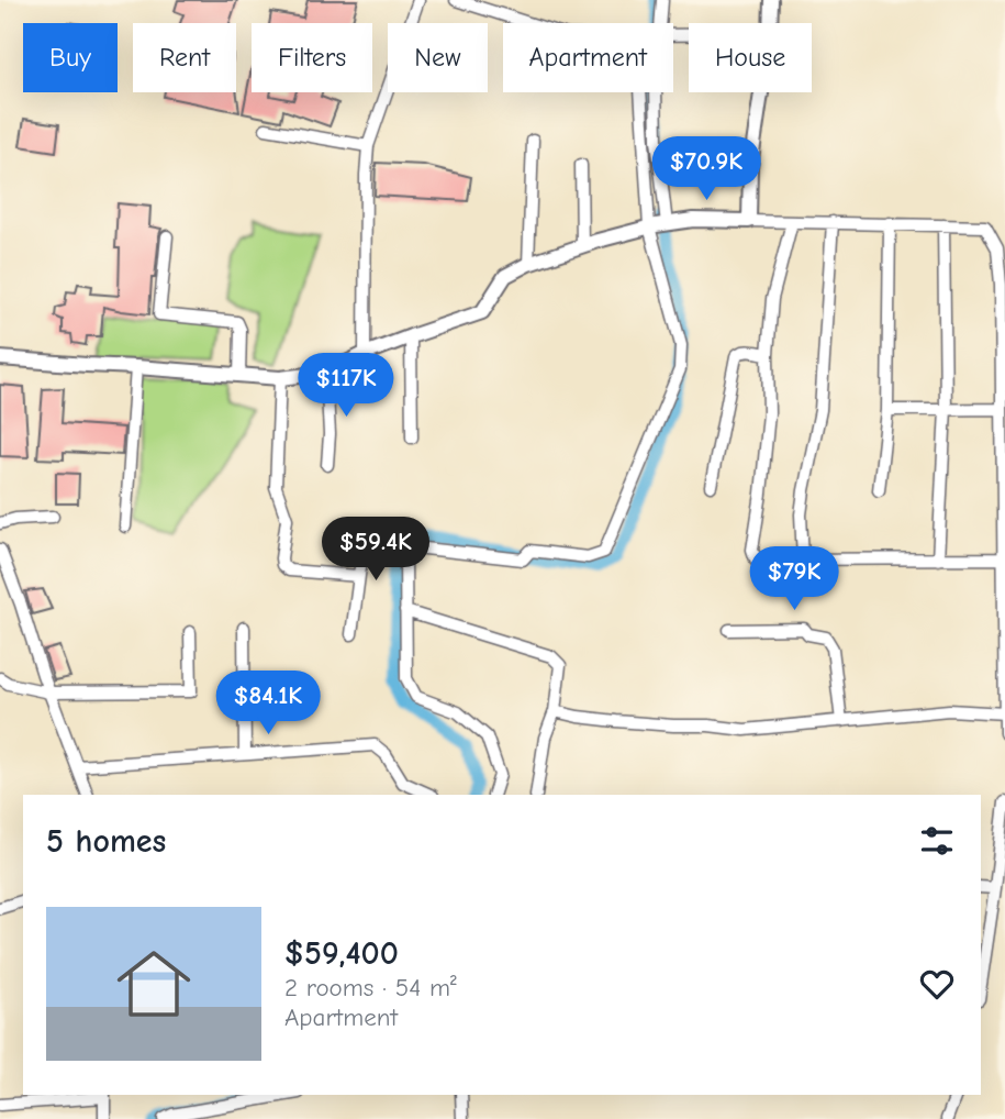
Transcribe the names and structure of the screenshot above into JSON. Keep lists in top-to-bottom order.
{
  "page": {
    "chip": [
      "Buy",
      "Rent",
      "Filters",
      "New",
      "Apartment",
      "House"
    ],
    "price": [
      "$70.9K",
      "$117K",
      "$59.4K",
      "$79K",
      "$84.1K"
    ],
    "heading": "5 homes",
    "list": [
      {
        "name": "$59,400",
        "note": "2 rooms · 54 m² · Apartment"
      }
    ]
  }
}
